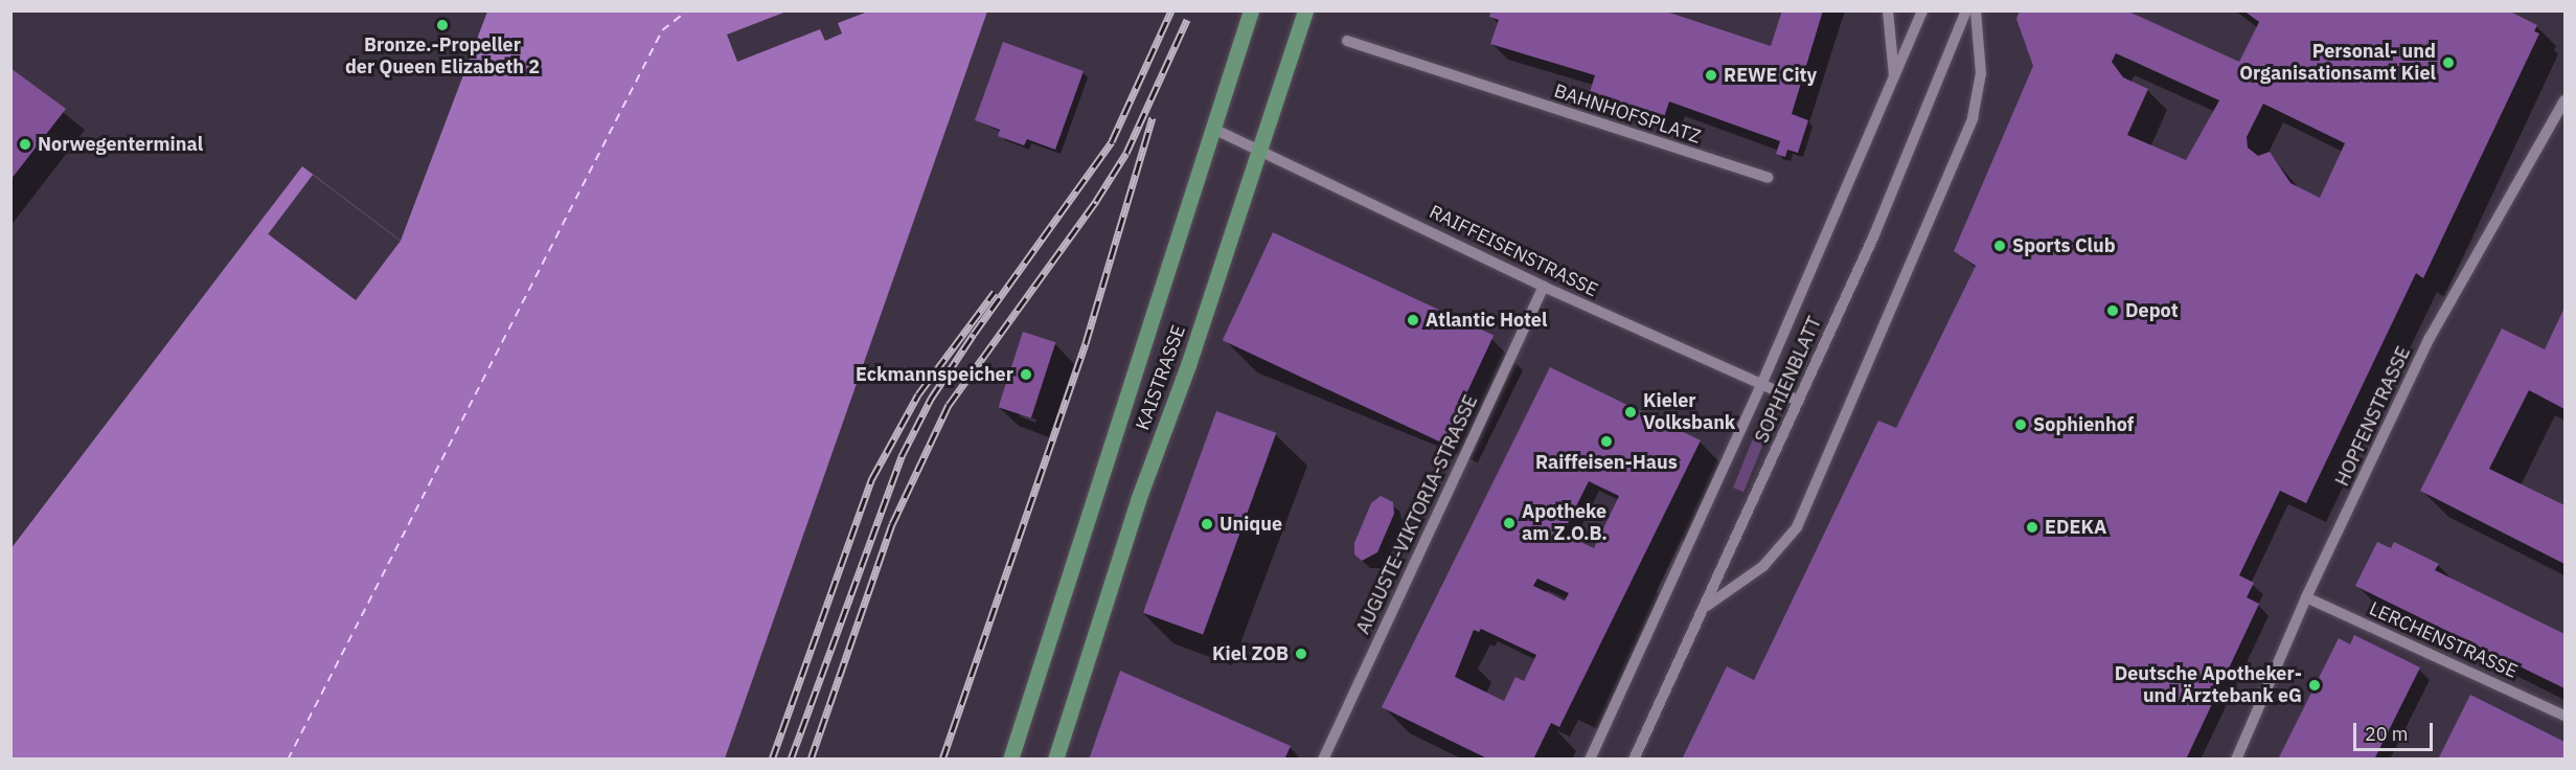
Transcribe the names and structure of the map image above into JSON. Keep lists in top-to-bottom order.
{
  "streets": {
    "main road": ["KAISTRASSE"],
    "street": [
      "BAHNHOFSPLATZ",
      "RAIFFEISENSTRASSE",
      "SOPHIENBLATT",
      "HOPFENSTRASSE",
      "AUGUSTE-VIKTORIA-STRASSE",
      "LERCHENSTRASSE"
    ]
  },
  "crossings": [
    ["RAIFFEISENSTRASSE", "KAISTRASSE"],
    ["RAIFFEISENSTRASSE", "SOPHIENBLATT"],
    ["RAIFFEISENSTRASSE", "AUGUSTE-VIKTORIA-STRASSE"],
    ["HOPFENSTRASSE", "LERCHENSTRASSE"]
  ],
  "places": [
    "Bronze.-Propeller der Queen Elizabeth 2",
    "Personal- und Organisationsamt Kiel",
    "REWE City",
    "Norwegenterminal",
    "Sports Club",
    "Depot",
    "Atlantic Hotel",
    "Eckmannspeicher",
    "Kieler Volksbank",
    "Sophienhof",
    "Raiffeisen-Haus",
    "Apotheke am Z.O.B.",
    "Unique",
    "EDEKA",
    "Kiel ZOB",
    "Deutsche Apotheker- und Ärztebank eG"
  ],
  "scale_bar": "20 m"
}
